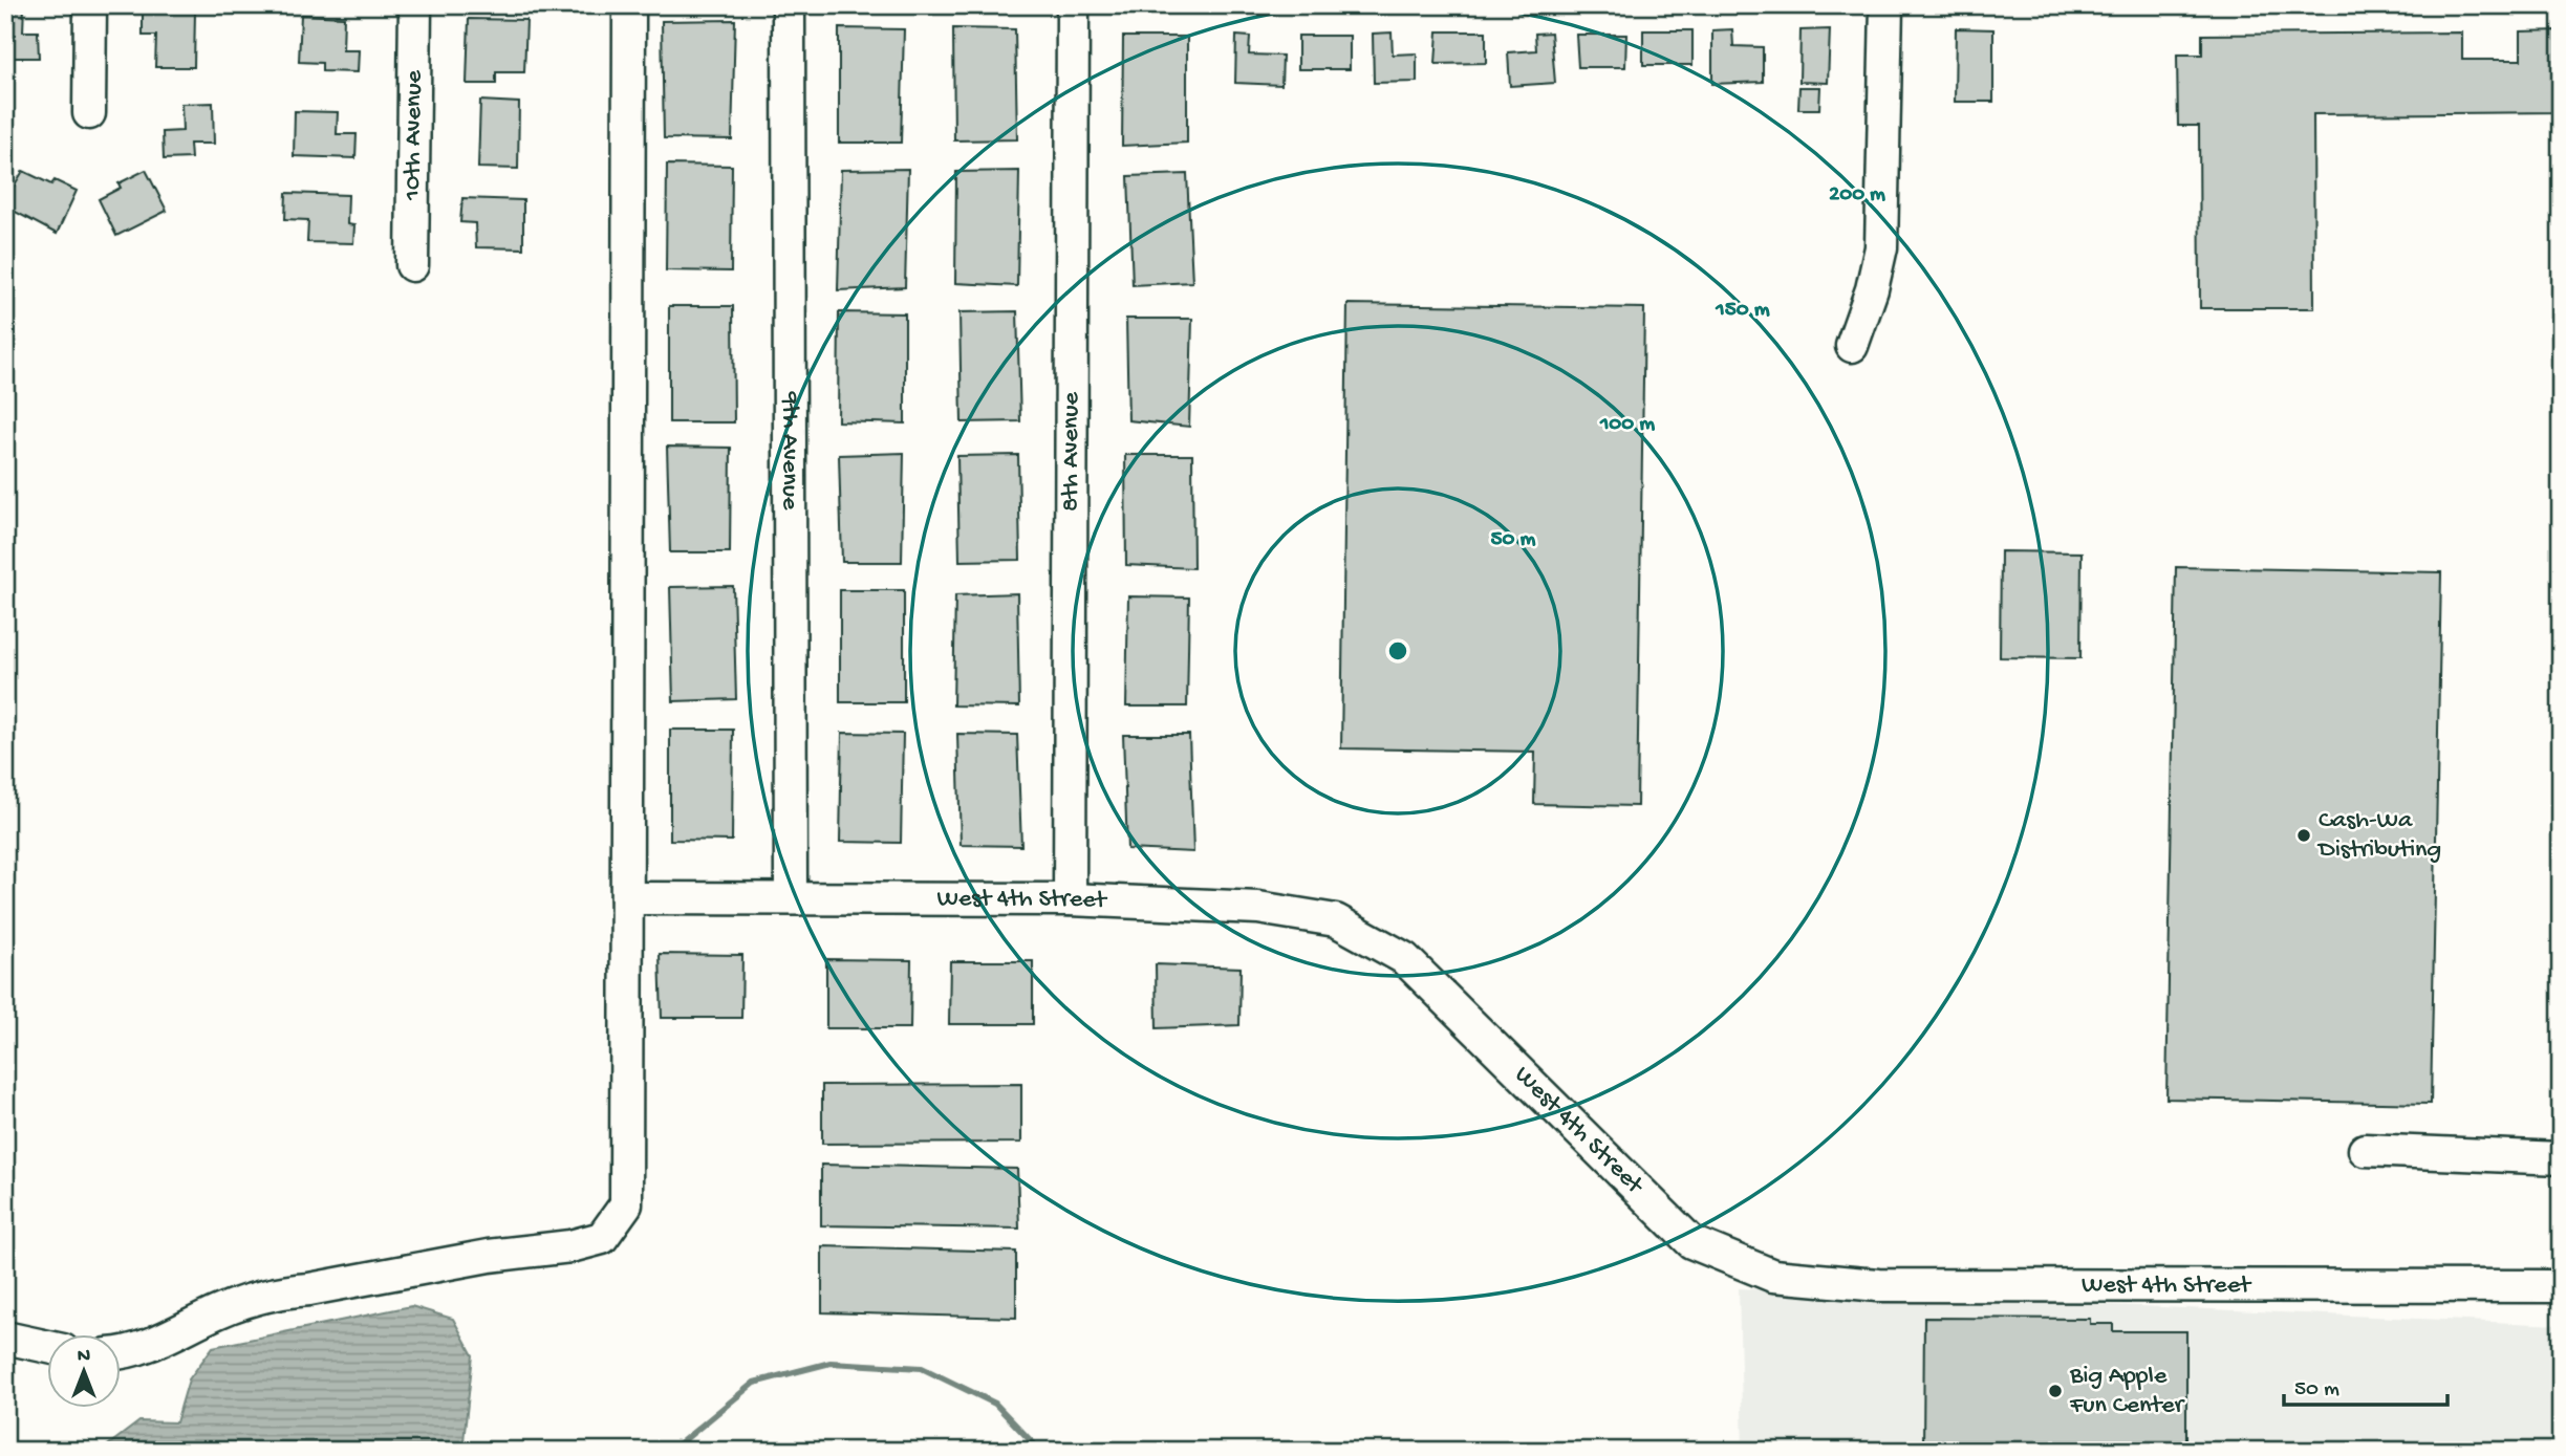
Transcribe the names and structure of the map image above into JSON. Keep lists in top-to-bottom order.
{
  "streets": {
    "street": [
      "10th Avenue",
      "9th Avenue",
      "8th Avenue",
      "West 4th Street"
    ]
  },
  "crossings": [
    ["9th Avenue", "West 4th Street"],
    ["8th Avenue", "West 4th Street"]
  ],
  "places": ["Cash-Wa Distributing", "Big Apple Fun Center"],
  "scale_bar": "50 m",
  "north": "top",
  "rings": [
    "200 m",
    "150 m",
    "100 m",
    "50 m"
  ]
}
